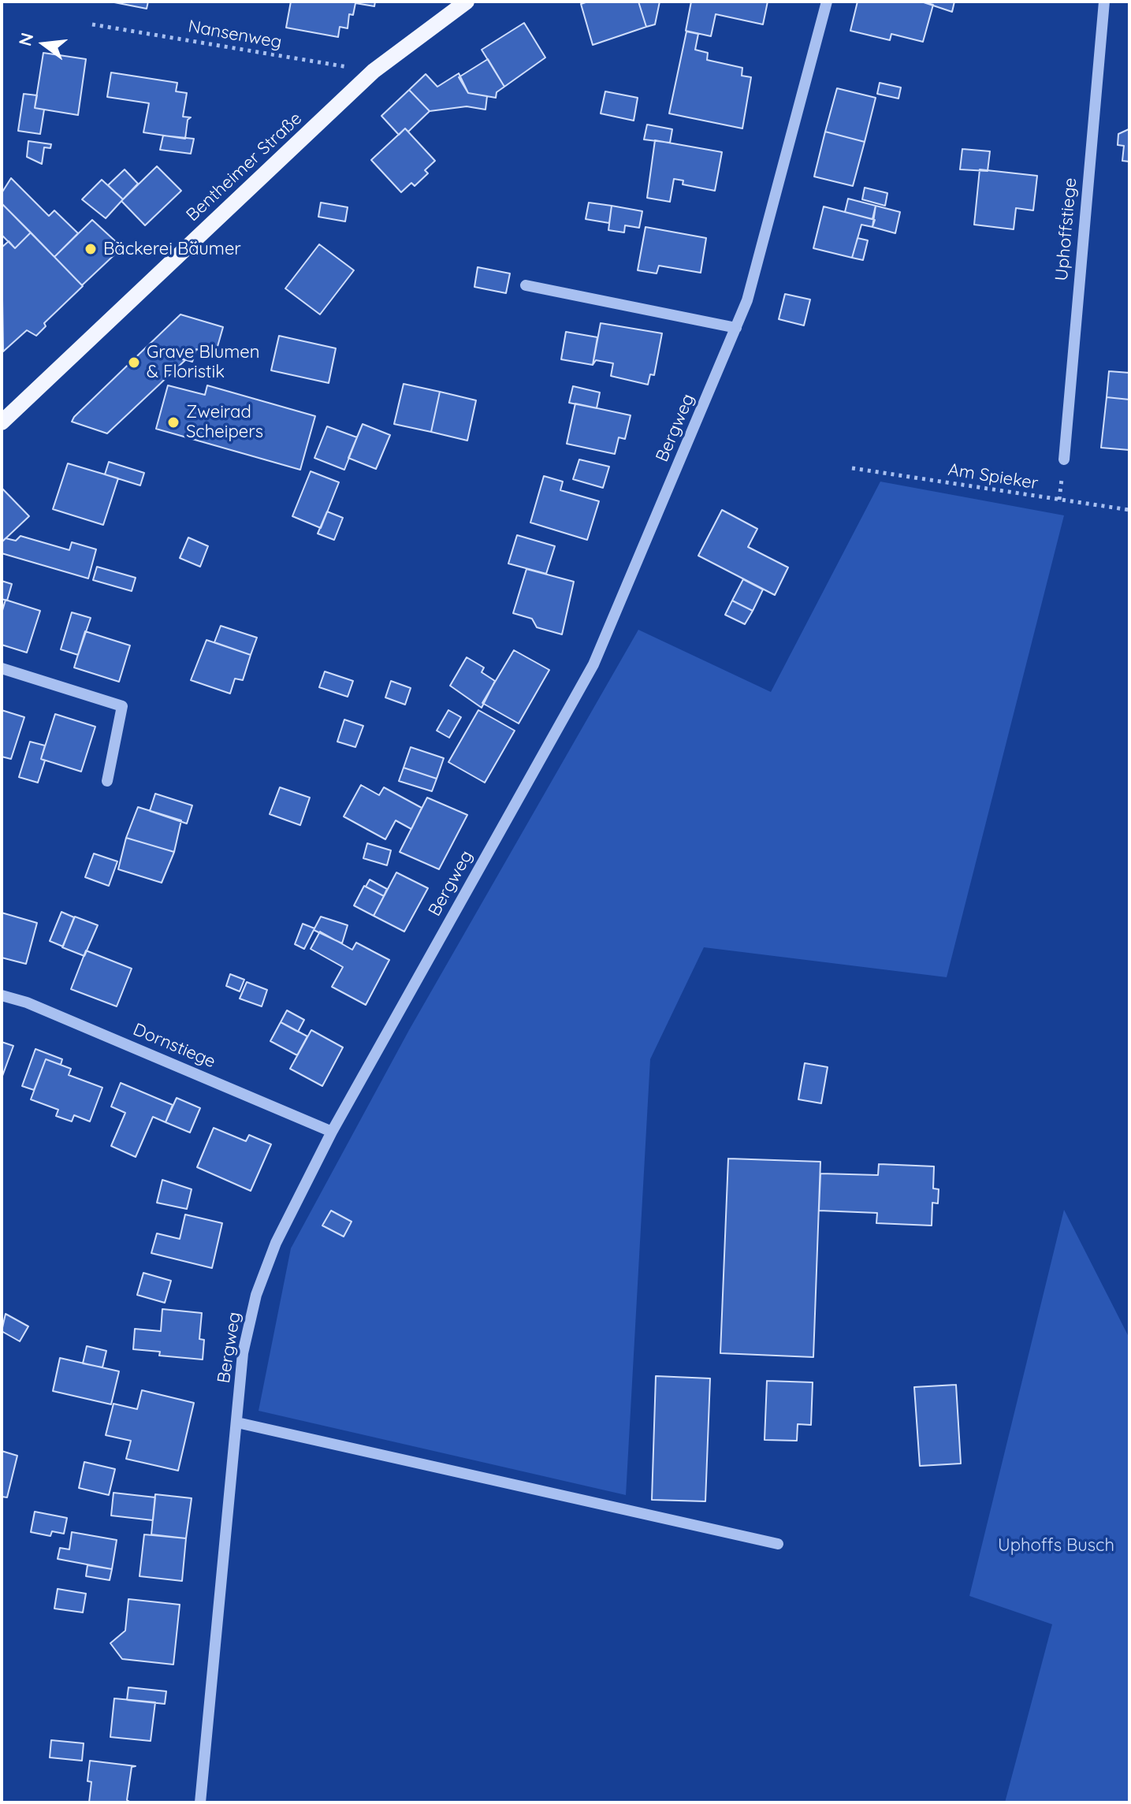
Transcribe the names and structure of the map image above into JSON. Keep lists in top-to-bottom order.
{
  "streets": {
    "main road": ["Bentheimer Straße"],
    "street": ["Uphoffstiege", "Bergweg", "Dornstiege"],
    "path": ["Nansenweg", "Am Spieker"]
  },
  "crossings": [
    ["Nansenweg", "Bentheimer Straße"],
    ["Bergweg", "Dornstiege"]
  ],
  "parks": ["Uphoffs Busch"],
  "places": ["Bäckerei Bäumer", "Grave Blumen & Floristik", "Zweirad Scheipers"],
  "north": "left"
}
